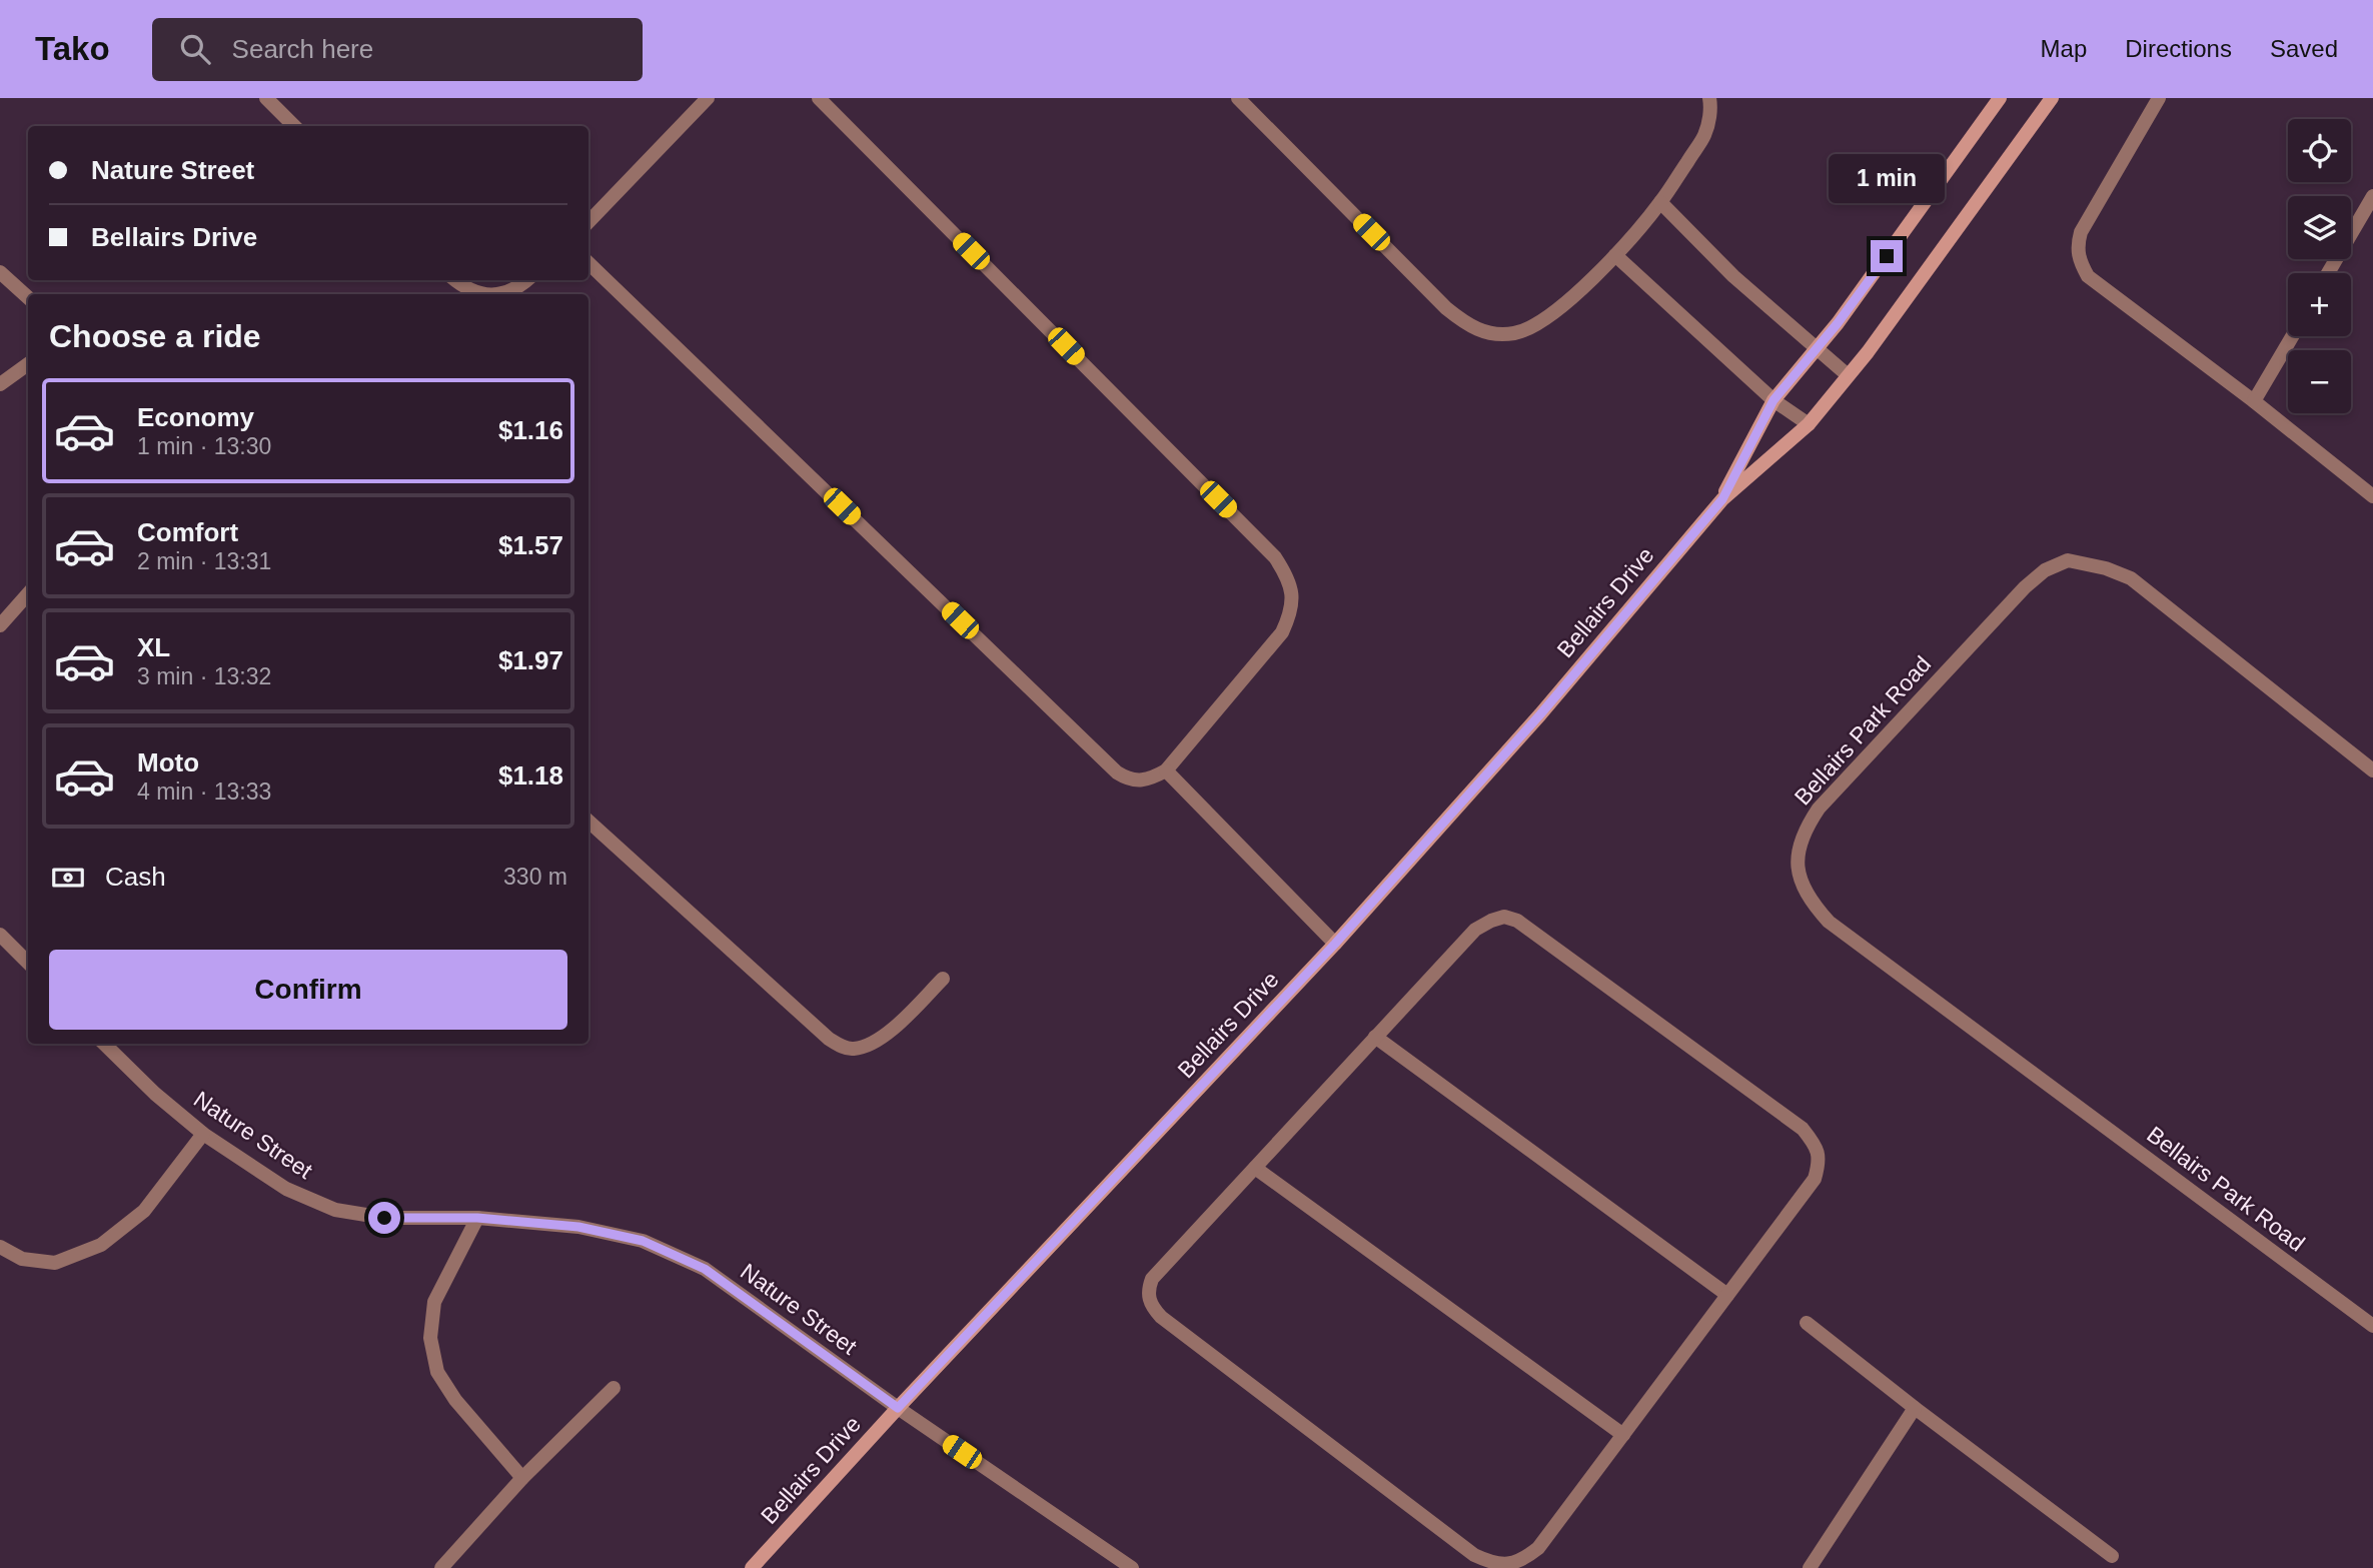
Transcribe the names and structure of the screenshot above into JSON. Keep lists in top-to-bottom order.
{
  "streets": {
    "street": ["Bellairs Drive", "Bellairs Park Road", "Nature Street"]
  },
  "crossings": [
    ["Bellairs Drive", "Nature Street"]
  ],
  "page": {
    "header": "Tako",
    "search": "Search here",
    "nav": ["Map", "Directions", "Saved"],
    "map_buttons": ["+", "−"],
    "banner": ["Nature Street", "Bellairs Drive"],
    "bubble": "1 min",
    "heading": "Choose a ride",
    "list": [
      {
        "name": "Economy",
        "note": "1 min · 13:30",
        "value": "$1.16"
      },
      {
        "name": "Comfort",
        "note": "2 min · 13:31",
        "value": "$1.57"
      },
      {
        "name": "XL",
        "note": "3 min · 13:32",
        "value": "$1.97"
      },
      {
        "name": "Moto",
        "note": "4 min · 13:33",
        "value": "$1.18"
      }
    ],
    "pay": ["Cash", "330 m"],
    "buttons": "Confirm"
  }
}
